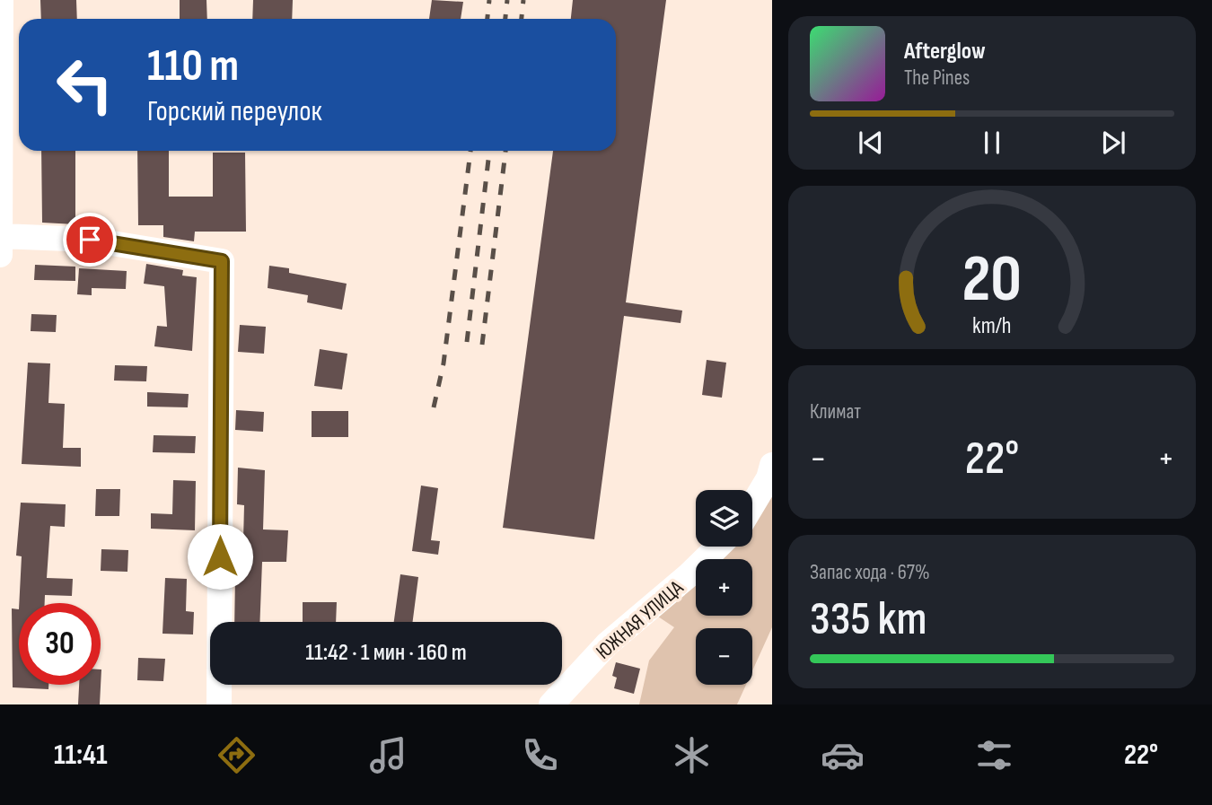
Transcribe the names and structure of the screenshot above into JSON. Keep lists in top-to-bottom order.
{
  "streets": {
    "street": ["ЮЖНАЯ УЛИЦА"]
  },
  "page": {
    "turn": ["110 m", "Горский переулок"],
    "song": ["Afterglow", "The Pines"],
    "tile": [
      "Климат",
      ["Запас хода · 67%", "335 km"]
    ],
    "heat": ["−", "22°", "+"],
    "map_buttons": ["+", "−"],
    "limit": "30",
    "trip": "11:42 · 1 мин · 160 m",
    "tabs": ["11:41", "22°"],
    "gauge": ["20", "km/h"]
  }
}
